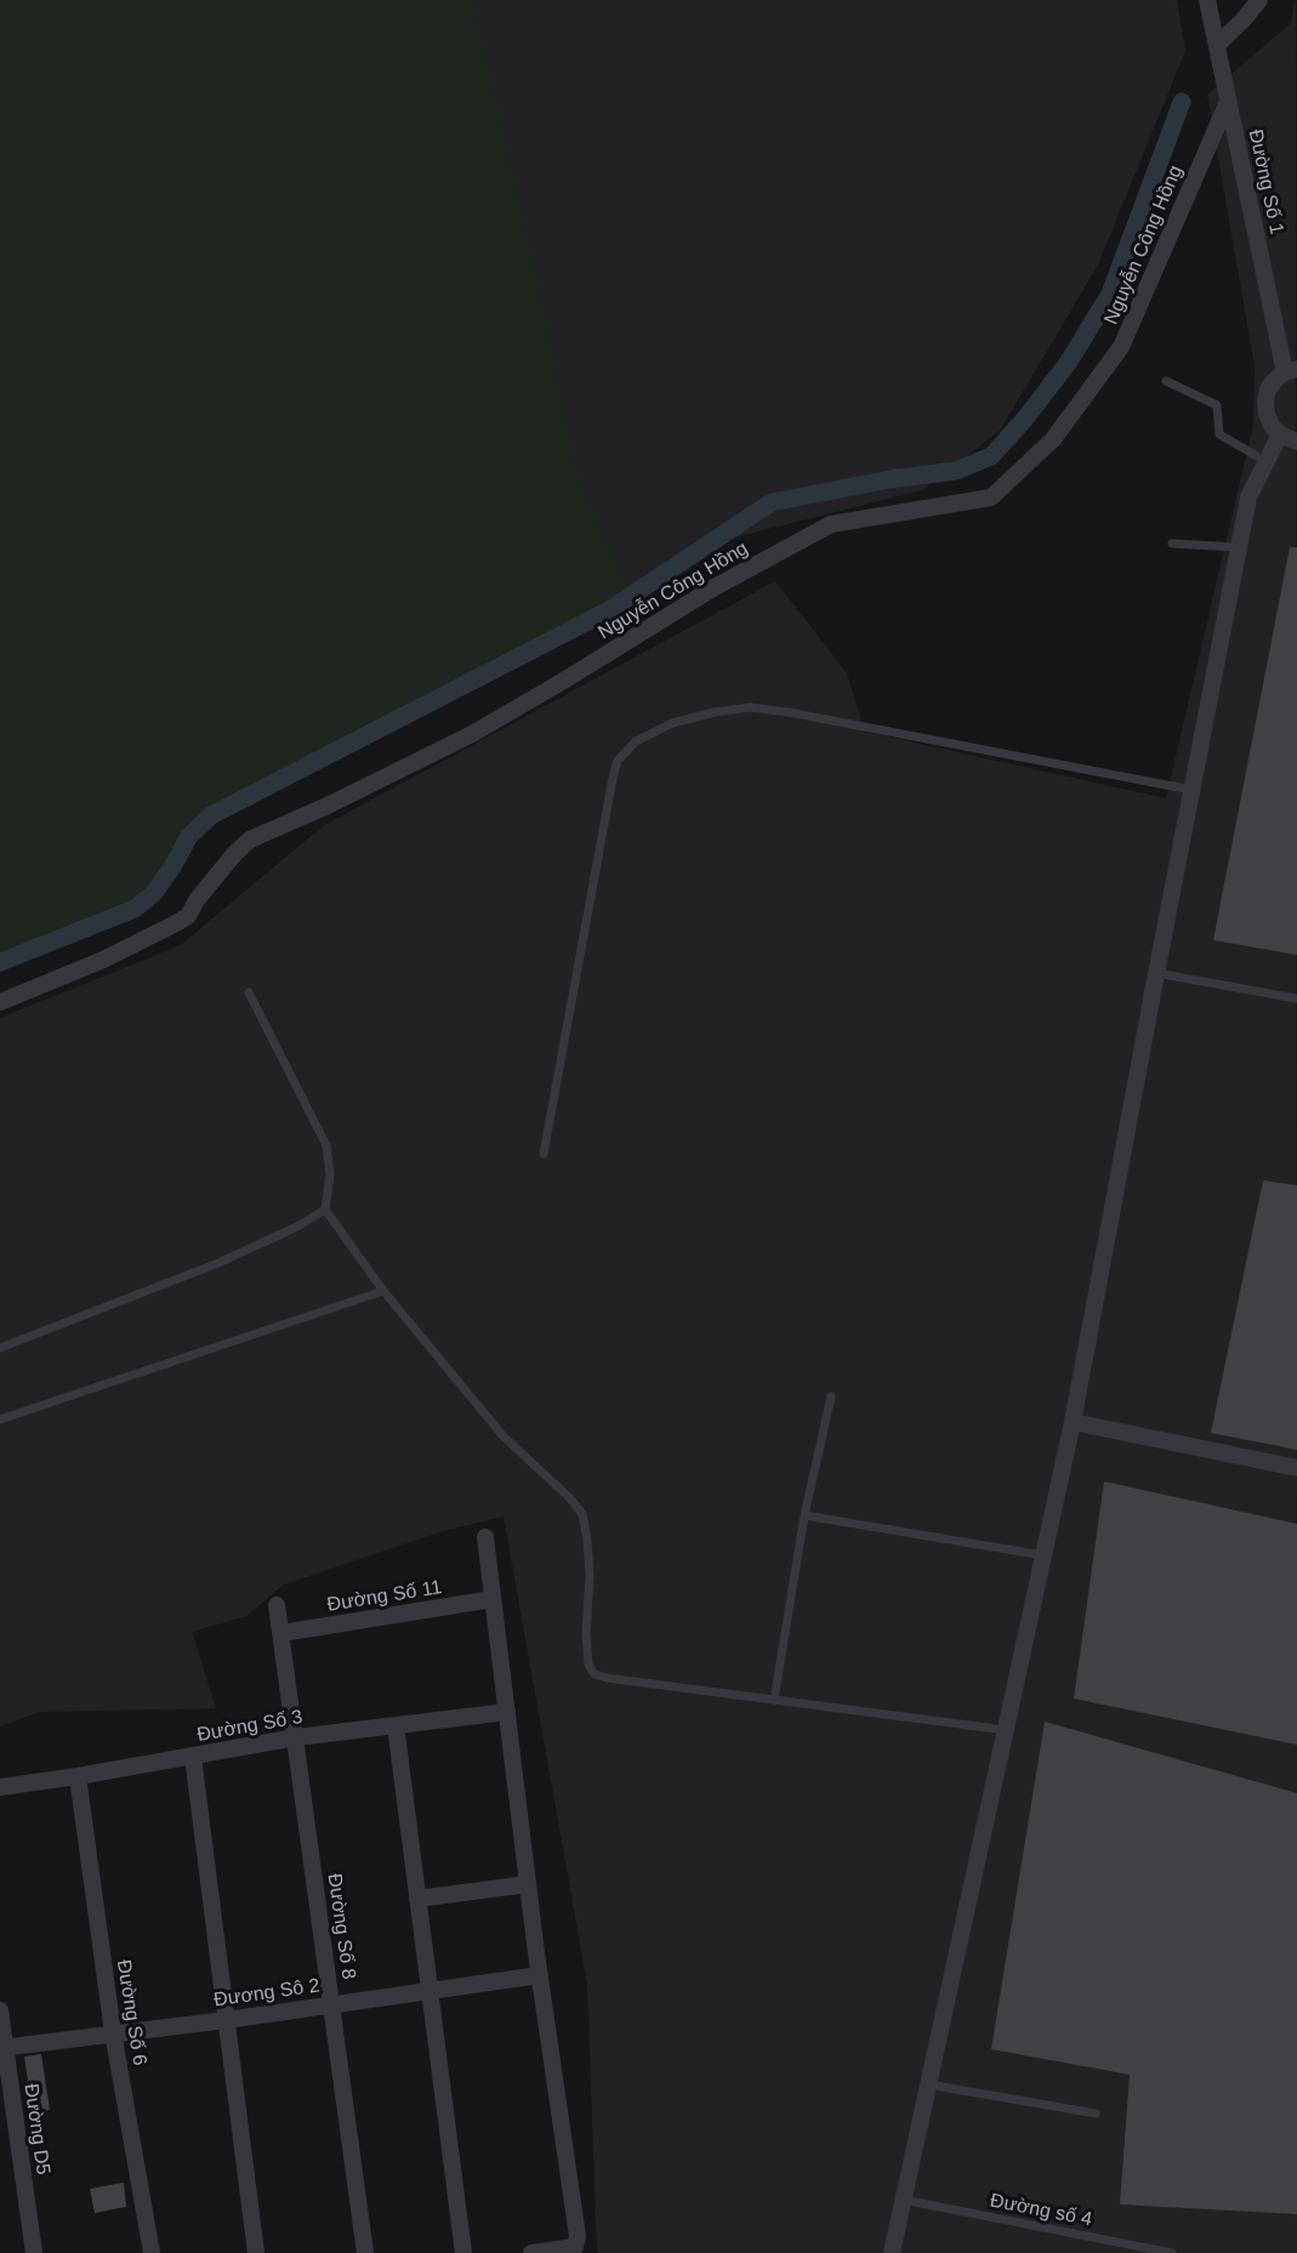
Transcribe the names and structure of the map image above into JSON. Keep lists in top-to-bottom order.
{
  "streets": {
    "street": [
      "Đường Số 1",
      "Nguyễn Công Hồng",
      "Đường Số 11",
      "Đường Số 3",
      "Đường Số 8",
      "Đương Sô 2",
      "Đường Số 6",
      "Đường D5"
    ],
    "lane": ["Đường số 4"]
  },
  "crossings": [
    ["Đường Số 1", "Nguyễn Công Hồng"],
    ["Đường Số 11", "Đường Số 8"],
    ["Đường Số 3", "Đường Số 8"],
    ["Đường Số 3", "Đường Số 6"],
    ["Đường Số 8", "Đương Sô 2"],
    ["Đương Sô 2", "Đường Số 6"],
    ["Đương Sô 2", "Đường D5"]
  ]
}
